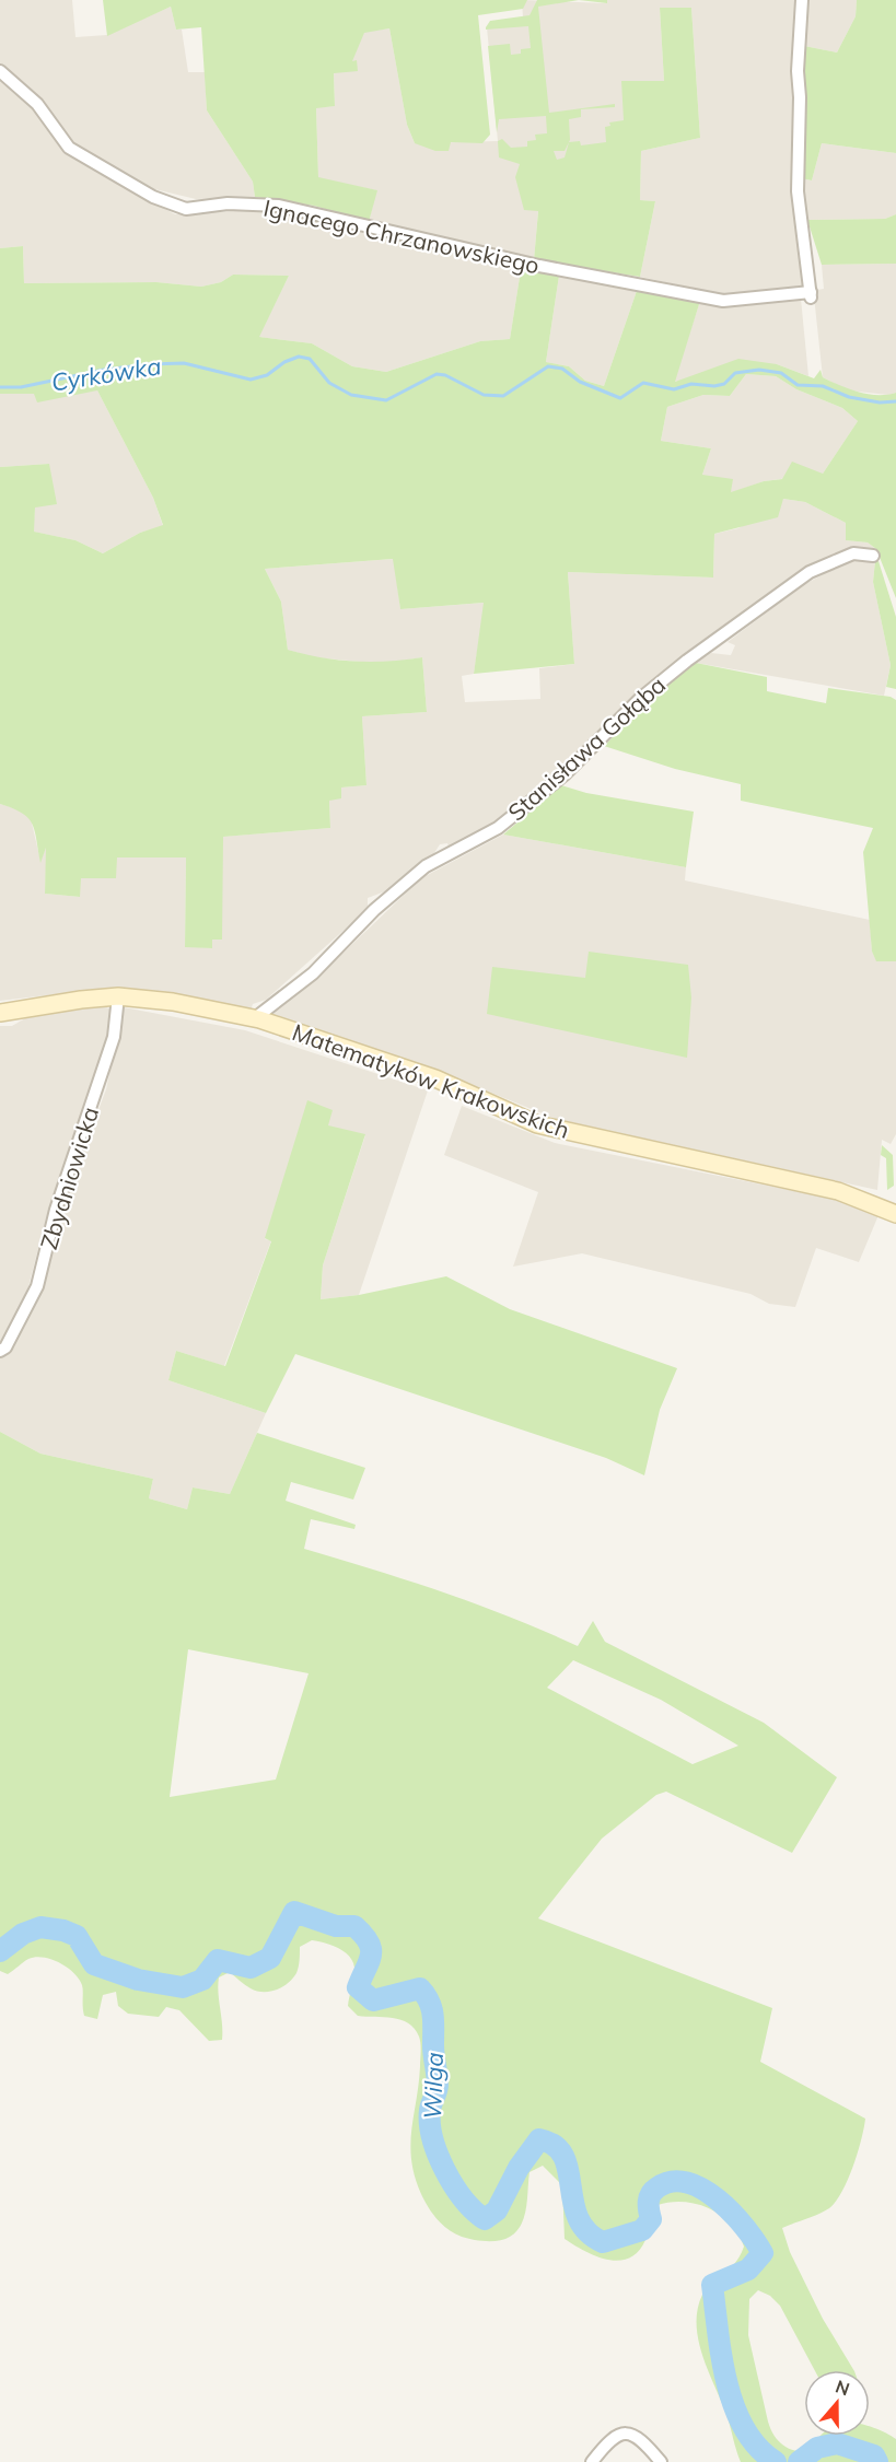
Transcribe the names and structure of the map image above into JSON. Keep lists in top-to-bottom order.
{
  "streets": {
    "street": [
      "Ignacego Chrzanowskiego",
      "Stanisława Gołąba",
      "Matematyków Krakowskich",
      "Zbydniowicka"
    ]
  },
  "crossings": [
    ["Stanisława Gołąba", "Matematyków Krakowskich"],
    ["Matematyków Krakowskich", "Zbydniowicka"]
  ],
  "water": ["Cyrkówka", "Wilga"],
  "north": "top"
}
